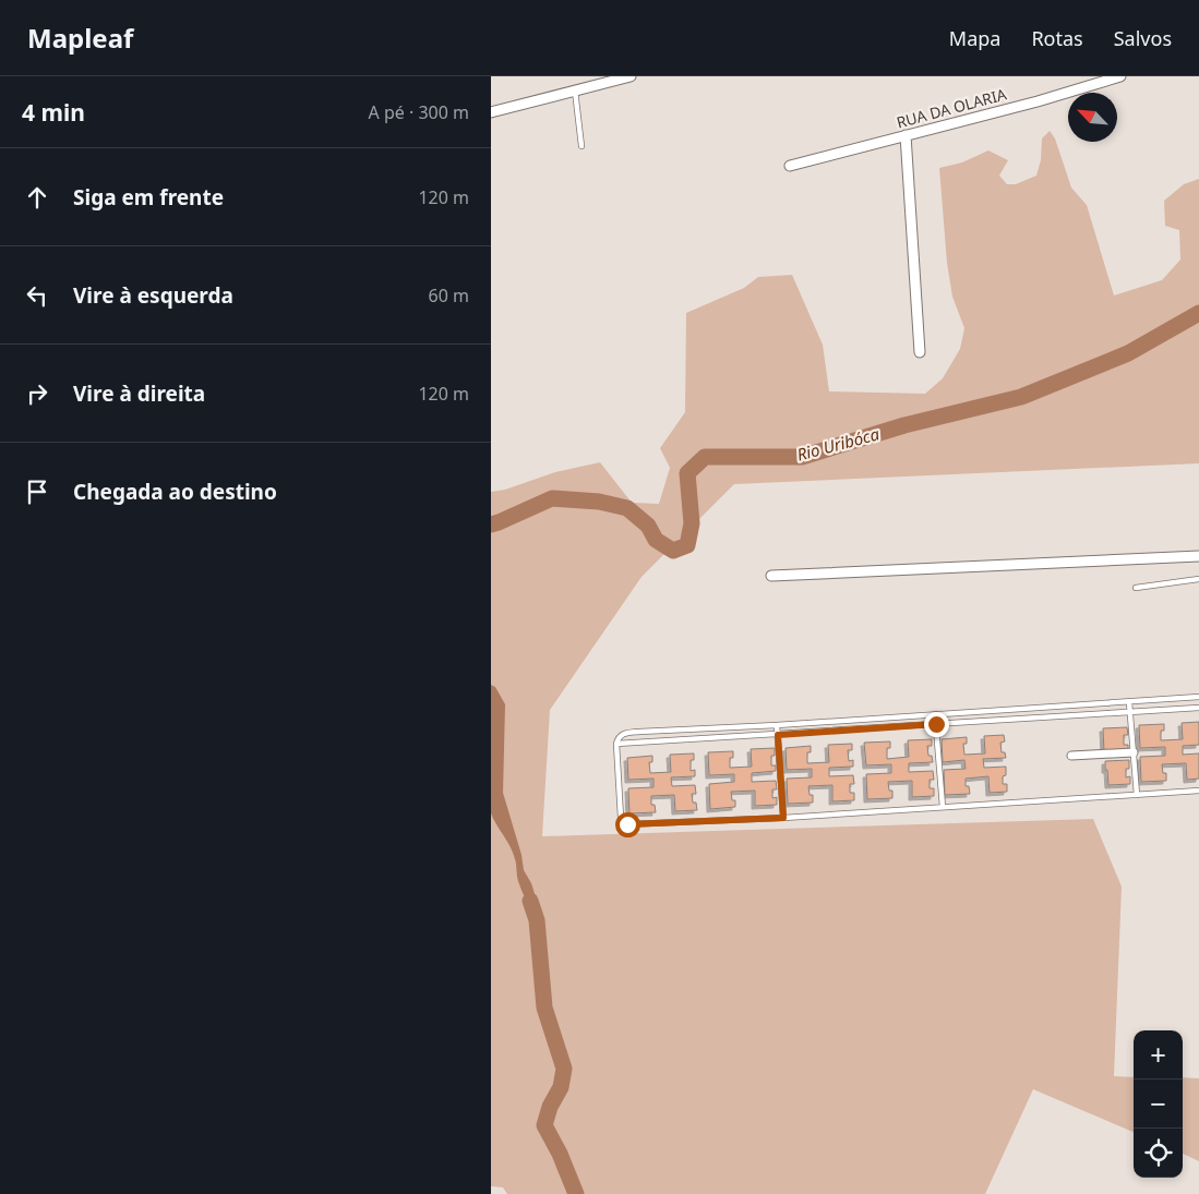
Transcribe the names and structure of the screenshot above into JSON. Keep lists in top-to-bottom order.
{
  "streets": {
    "street": ["RUA DA OLARIA"]
  },
  "water": ["Rio Uribóca"],
  "north": "top left",
  "page": {
    "header": "Mapleaf",
    "nav": ["Mapa", "Rotas", "Salvos"],
    "heading": ["4 min", "A pé · 300 m"],
    "list": [
      ["Siga em frente", "120 m"],
      ["Vire à esquerda", "60 m"],
      ["Vire à direita", "120 m"],
      "Chegada ao destino"
    ],
    "map_buttons": ["+", "−"]
  }
}
